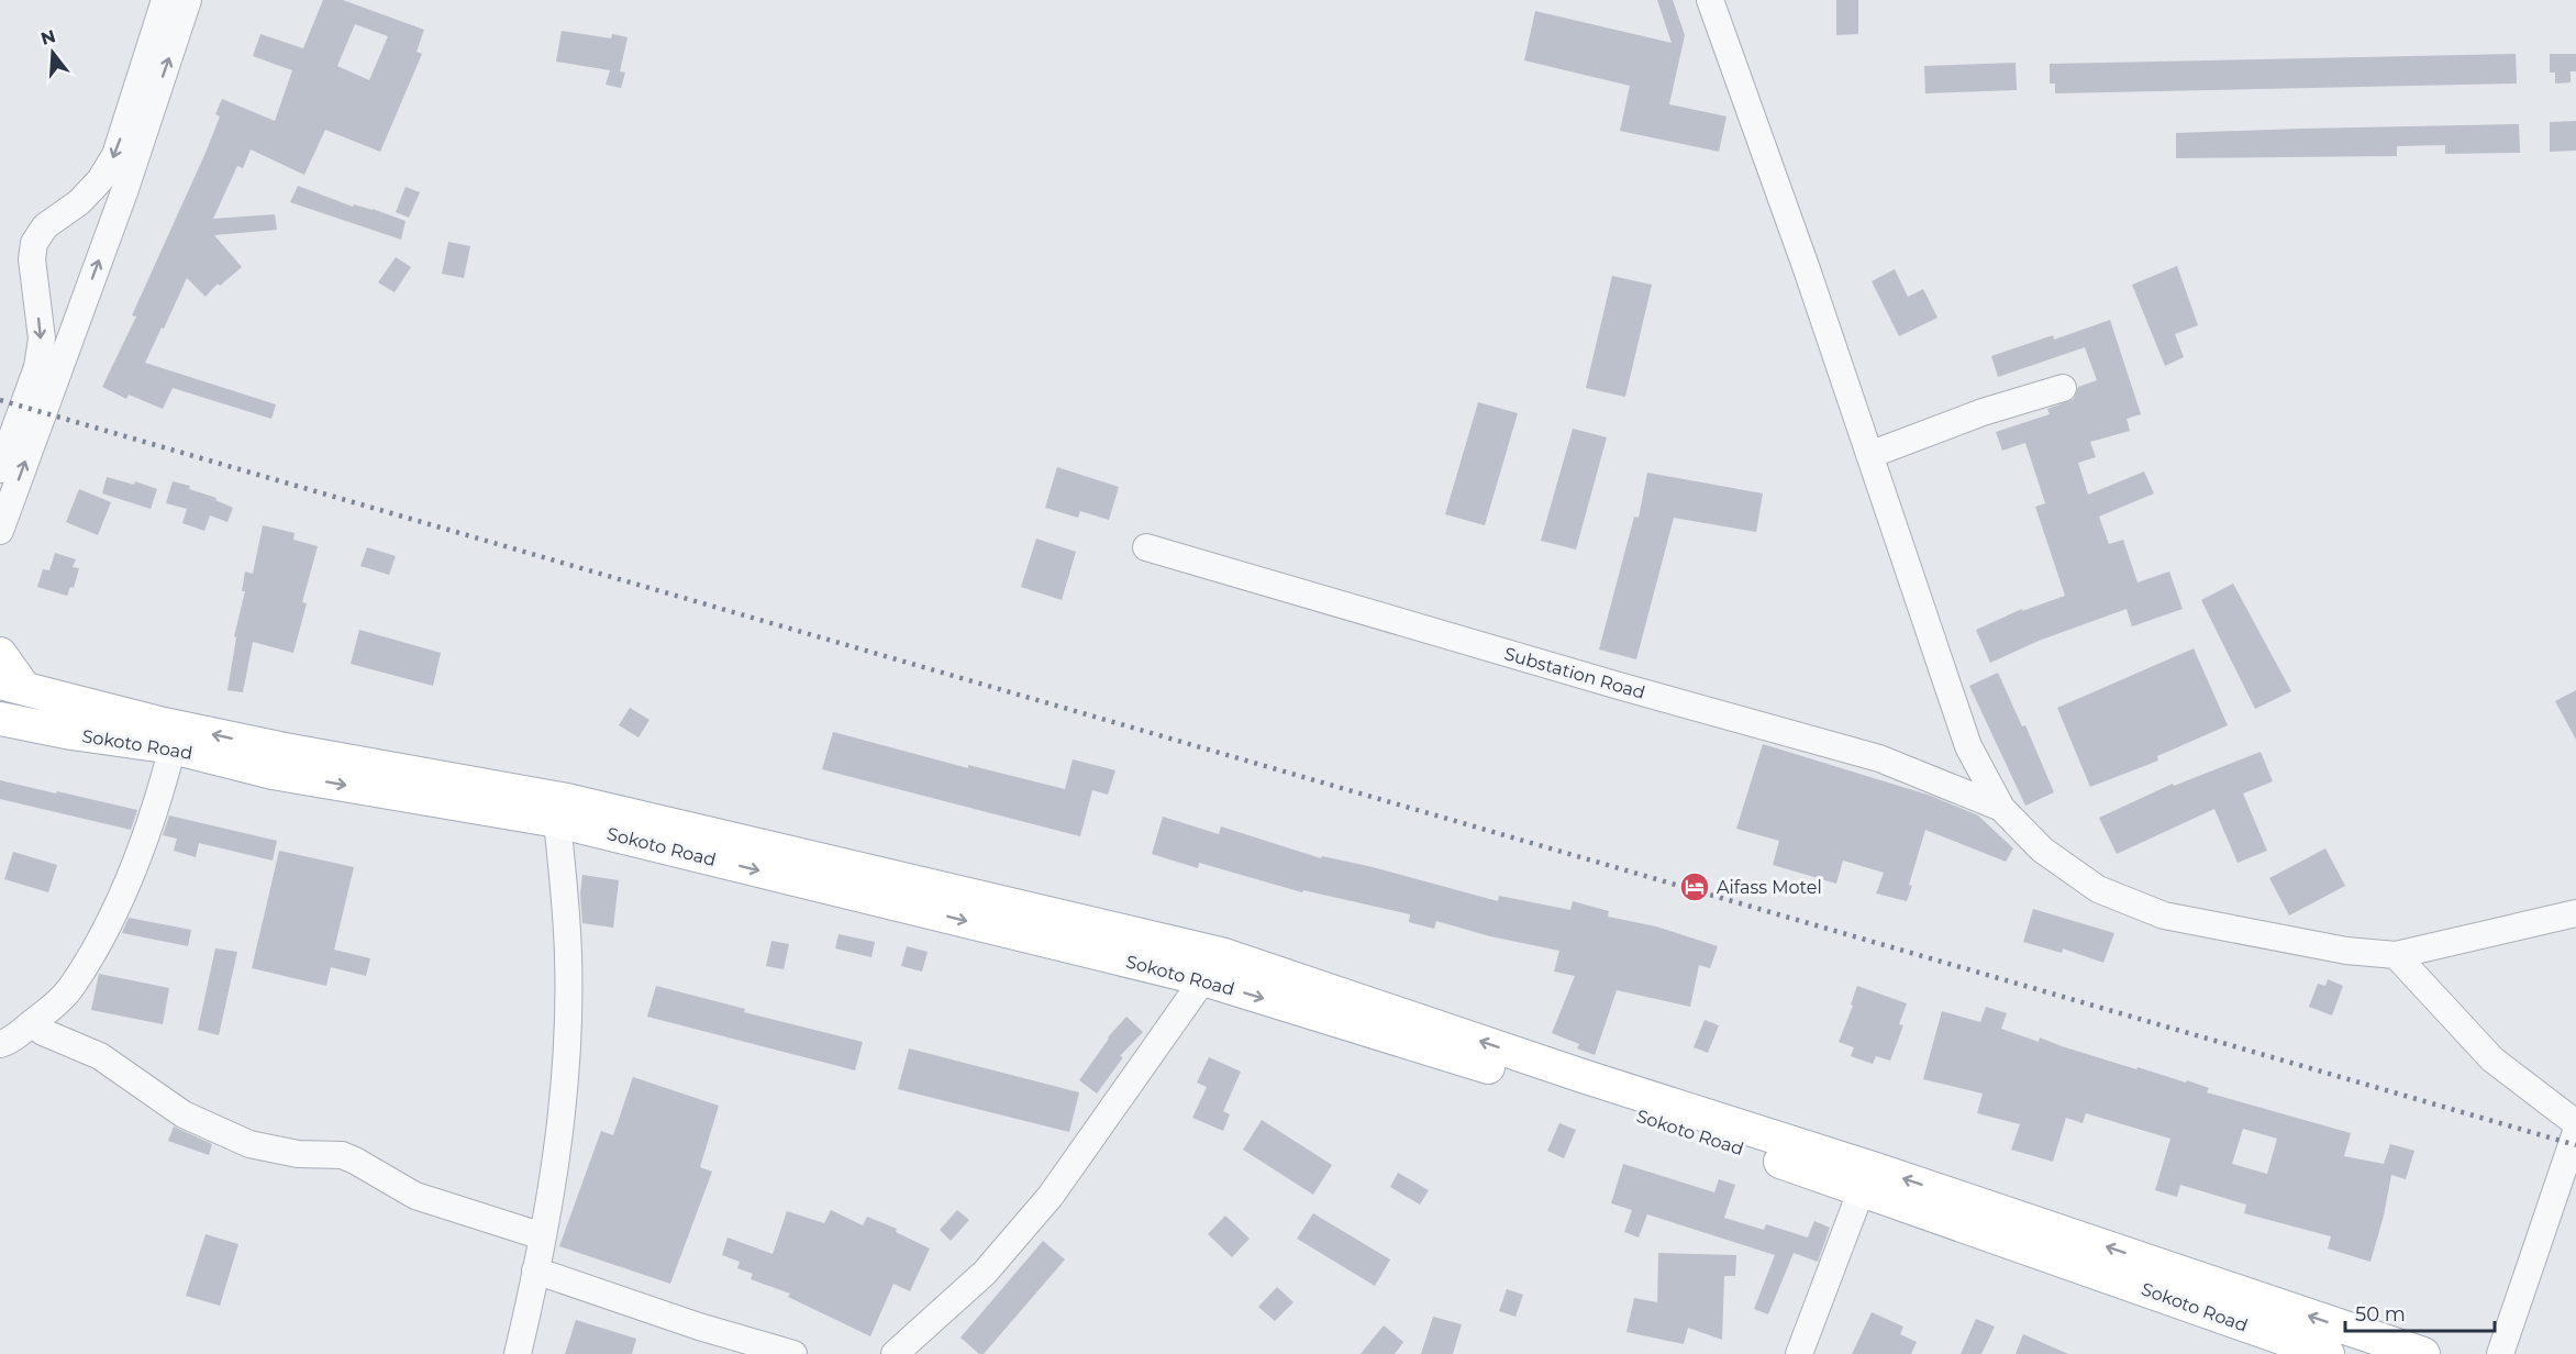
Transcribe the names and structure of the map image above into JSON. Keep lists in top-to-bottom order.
{
  "streets": {
    "main road": ["Sokoto Road"],
    "street": ["Substation Road"]
  },
  "places": {
    "hotel": ["Aifass Motel"]
  },
  "scale_bar": "50 m",
  "north": "top"
}
